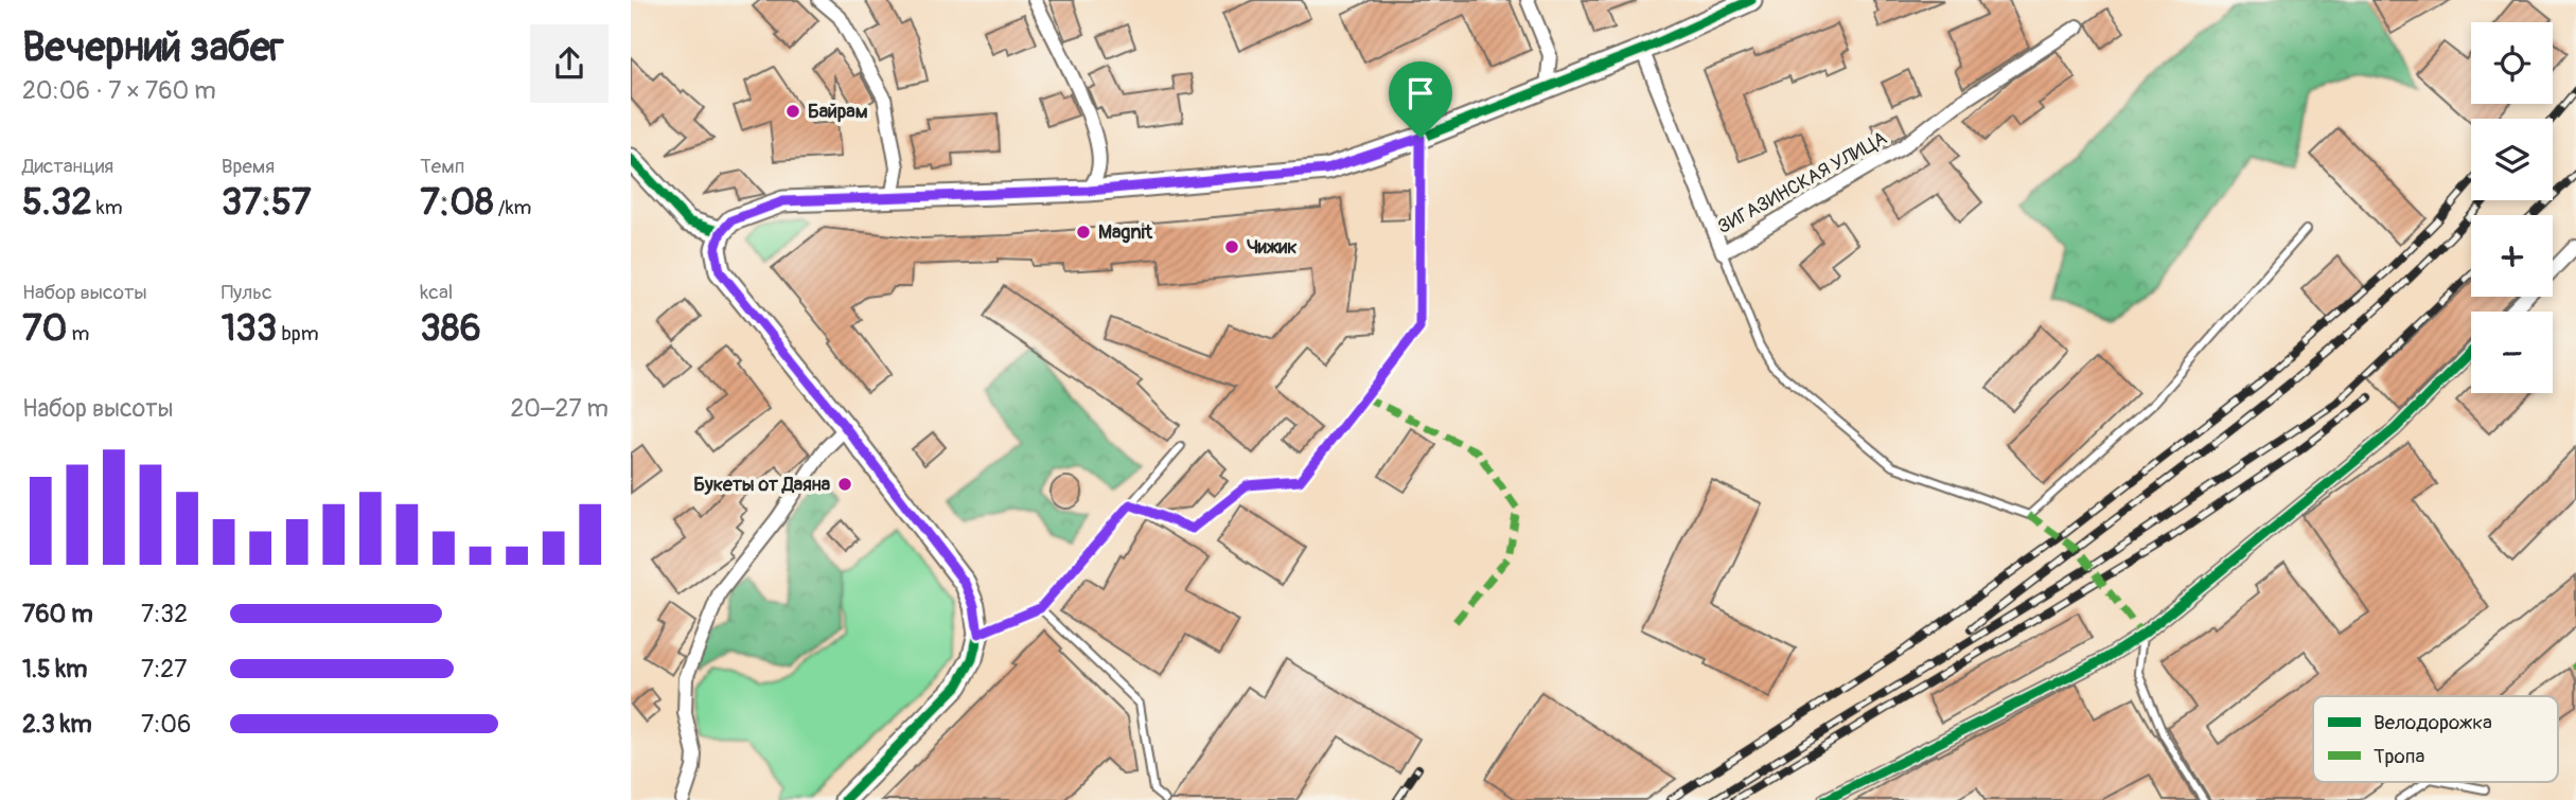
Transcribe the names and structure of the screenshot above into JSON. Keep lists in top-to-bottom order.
{
  "streets": {
    "street": ["ЗИГАЗИНСКАЯ УЛИЦА"]
  },
  "places": [
    "Байрам",
    "Magnit",
    "Чижик",
    "Букеты от Даяна"
  ],
  "legend": ["Велодорожка", "Тропа"],
  "page": {
    "heading": ["Вечерний забег", "20:06 · 7 × 760 m"],
    "map_buttons": ["+", "−"],
    "stats": [
      ["Дистанция", "5.32 km"],
      ["Время", "37:57"],
      ["Темп", "7:08 /km"],
      ["Набор высоты", "70 m"],
      ["Пульс", "133 bpm"],
      ["kcal", "386"]
    ],
    "chart": ["Набор высоты", "20–27 m"],
    "list": [
      {
        "name": "760 m",
        "note": "7:32"
      },
      {
        "name": "1.5 km",
        "note": "7:27"
      },
      {
        "name": "2.3 km",
        "note": "7:06"
      }
    ]
  }
}
